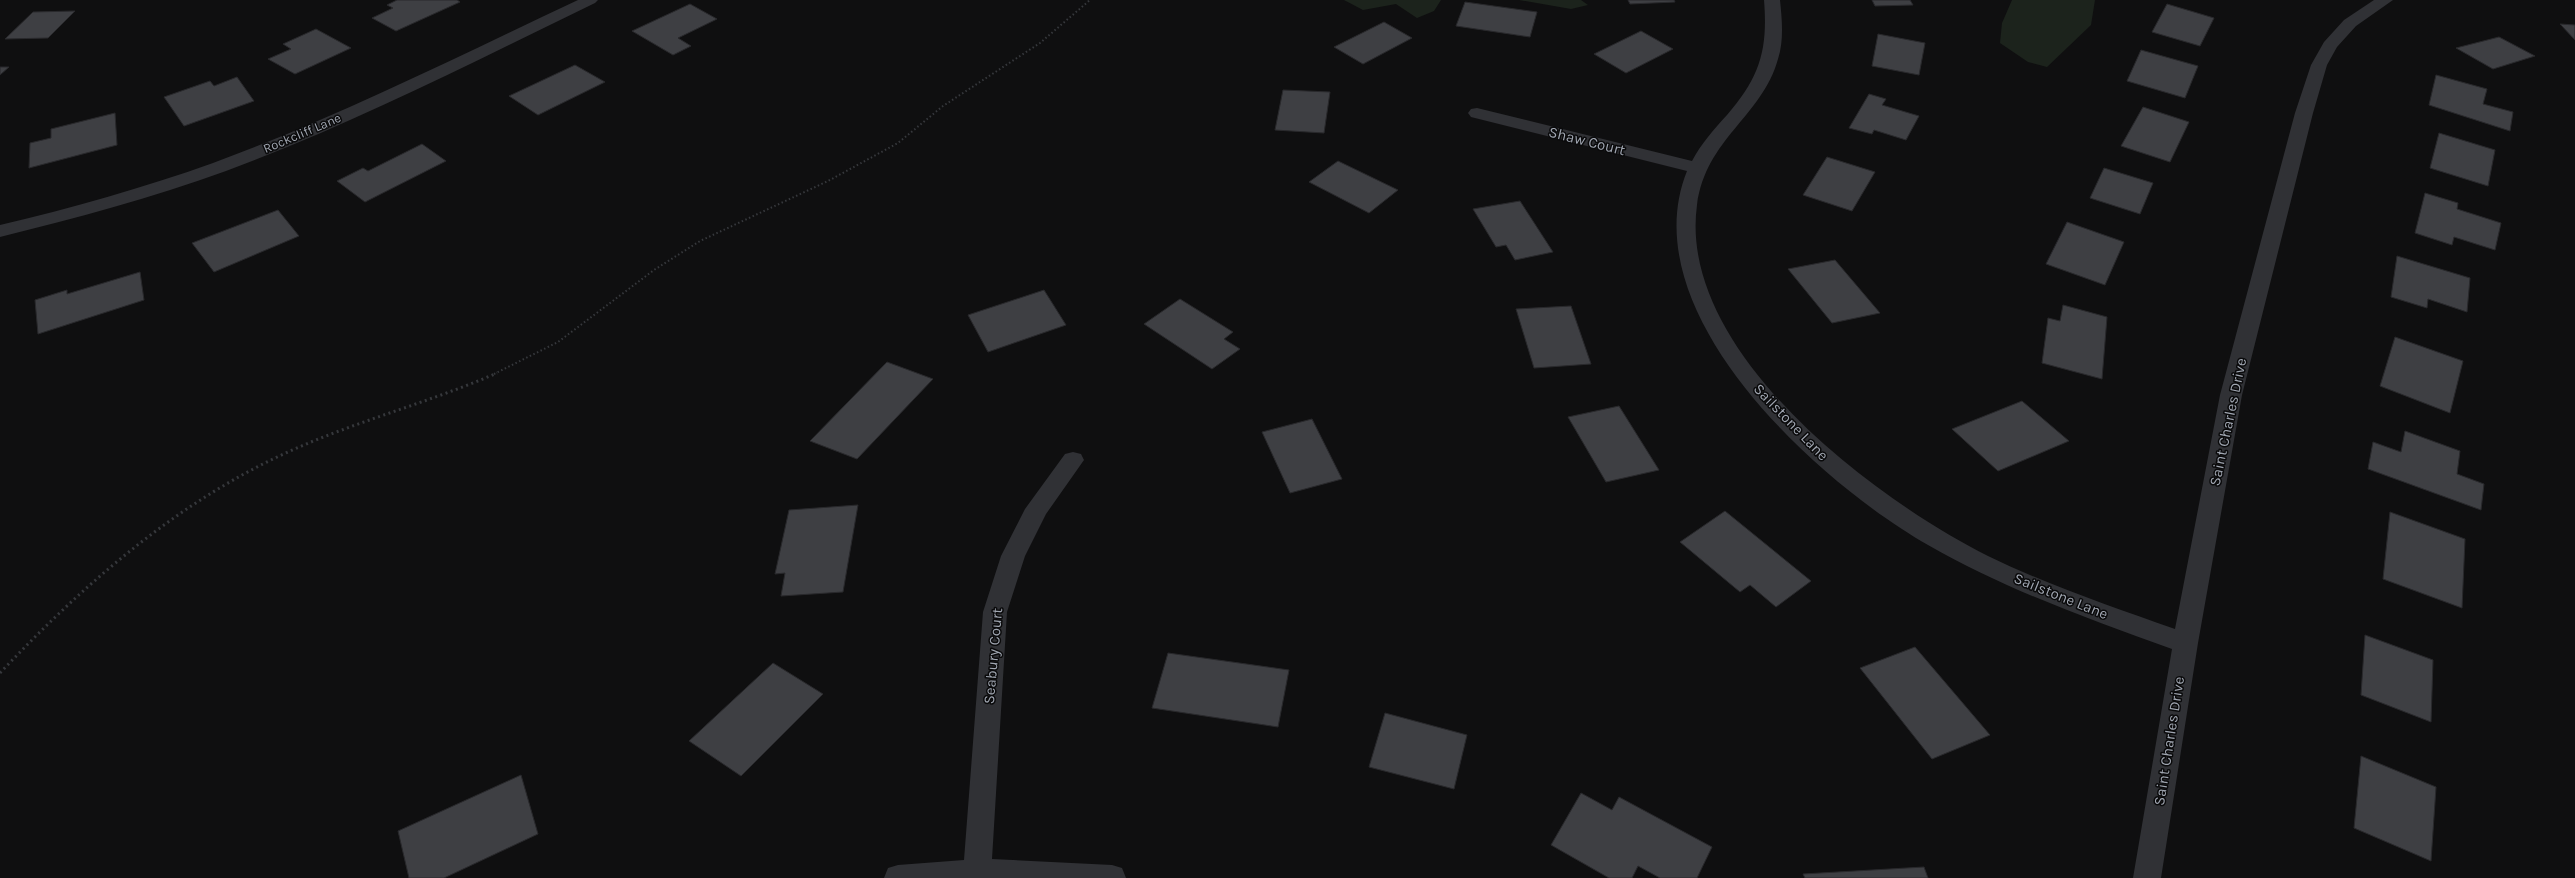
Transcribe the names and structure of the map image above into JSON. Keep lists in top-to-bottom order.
{
  "streets": {
    "street": [
      "Rockcliff Lane",
      "Shaw Court",
      "Sailstone Lane",
      "Saint Charles Drive",
      "Seabury Court"
    ]
  },
  "crossings": [
    ["Shaw Court", "Sailstone Lane"],
    ["Sailstone Lane", "Saint Charles Drive"]
  ]
}
